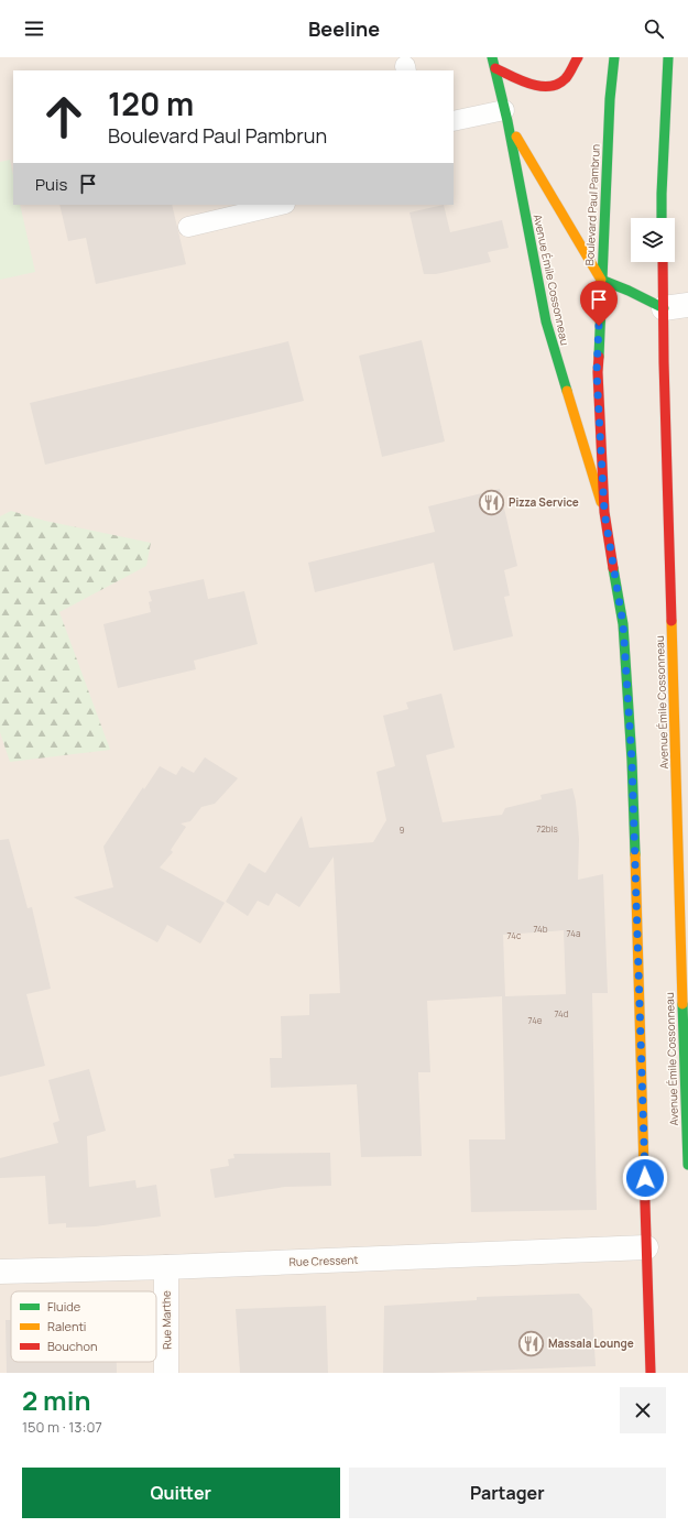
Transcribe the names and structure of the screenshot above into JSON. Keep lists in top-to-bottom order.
{
  "streets": {
    "main road": ["Boulevard Paul Pambrun", "Avenue Émile Cossonneau"],
    "street": ["Rue Cressent", "Rue Marthe"]
  },
  "crossings": [
    ["Boulevard Paul Pambrun", "Avenue Émile Cossonneau"],
    ["Avenue Émile Cossonneau", "Rue Cressent"],
    ["Rue Cressent", "Rue Marthe"]
  ],
  "places": {
    "restaurant": ["Pizza Service", "Massala Lounge"]
  },
  "house_numbers": [
    "72bis",
    "9",
    "74b",
    "74a",
    "74c",
    "74d",
    "74e"
  ],
  "legend": ["Fluide", "Ralenti", "Bouchon"],
  "page": {
    "header": "Beeline",
    "turn": ["120 m", "Boulevard Paul Pambrun"],
    "then": "Puis",
    "heading": ["2 min", "150 m · 13:07"],
    "buttons": ["Quitter", "Partager"]
  }
}
